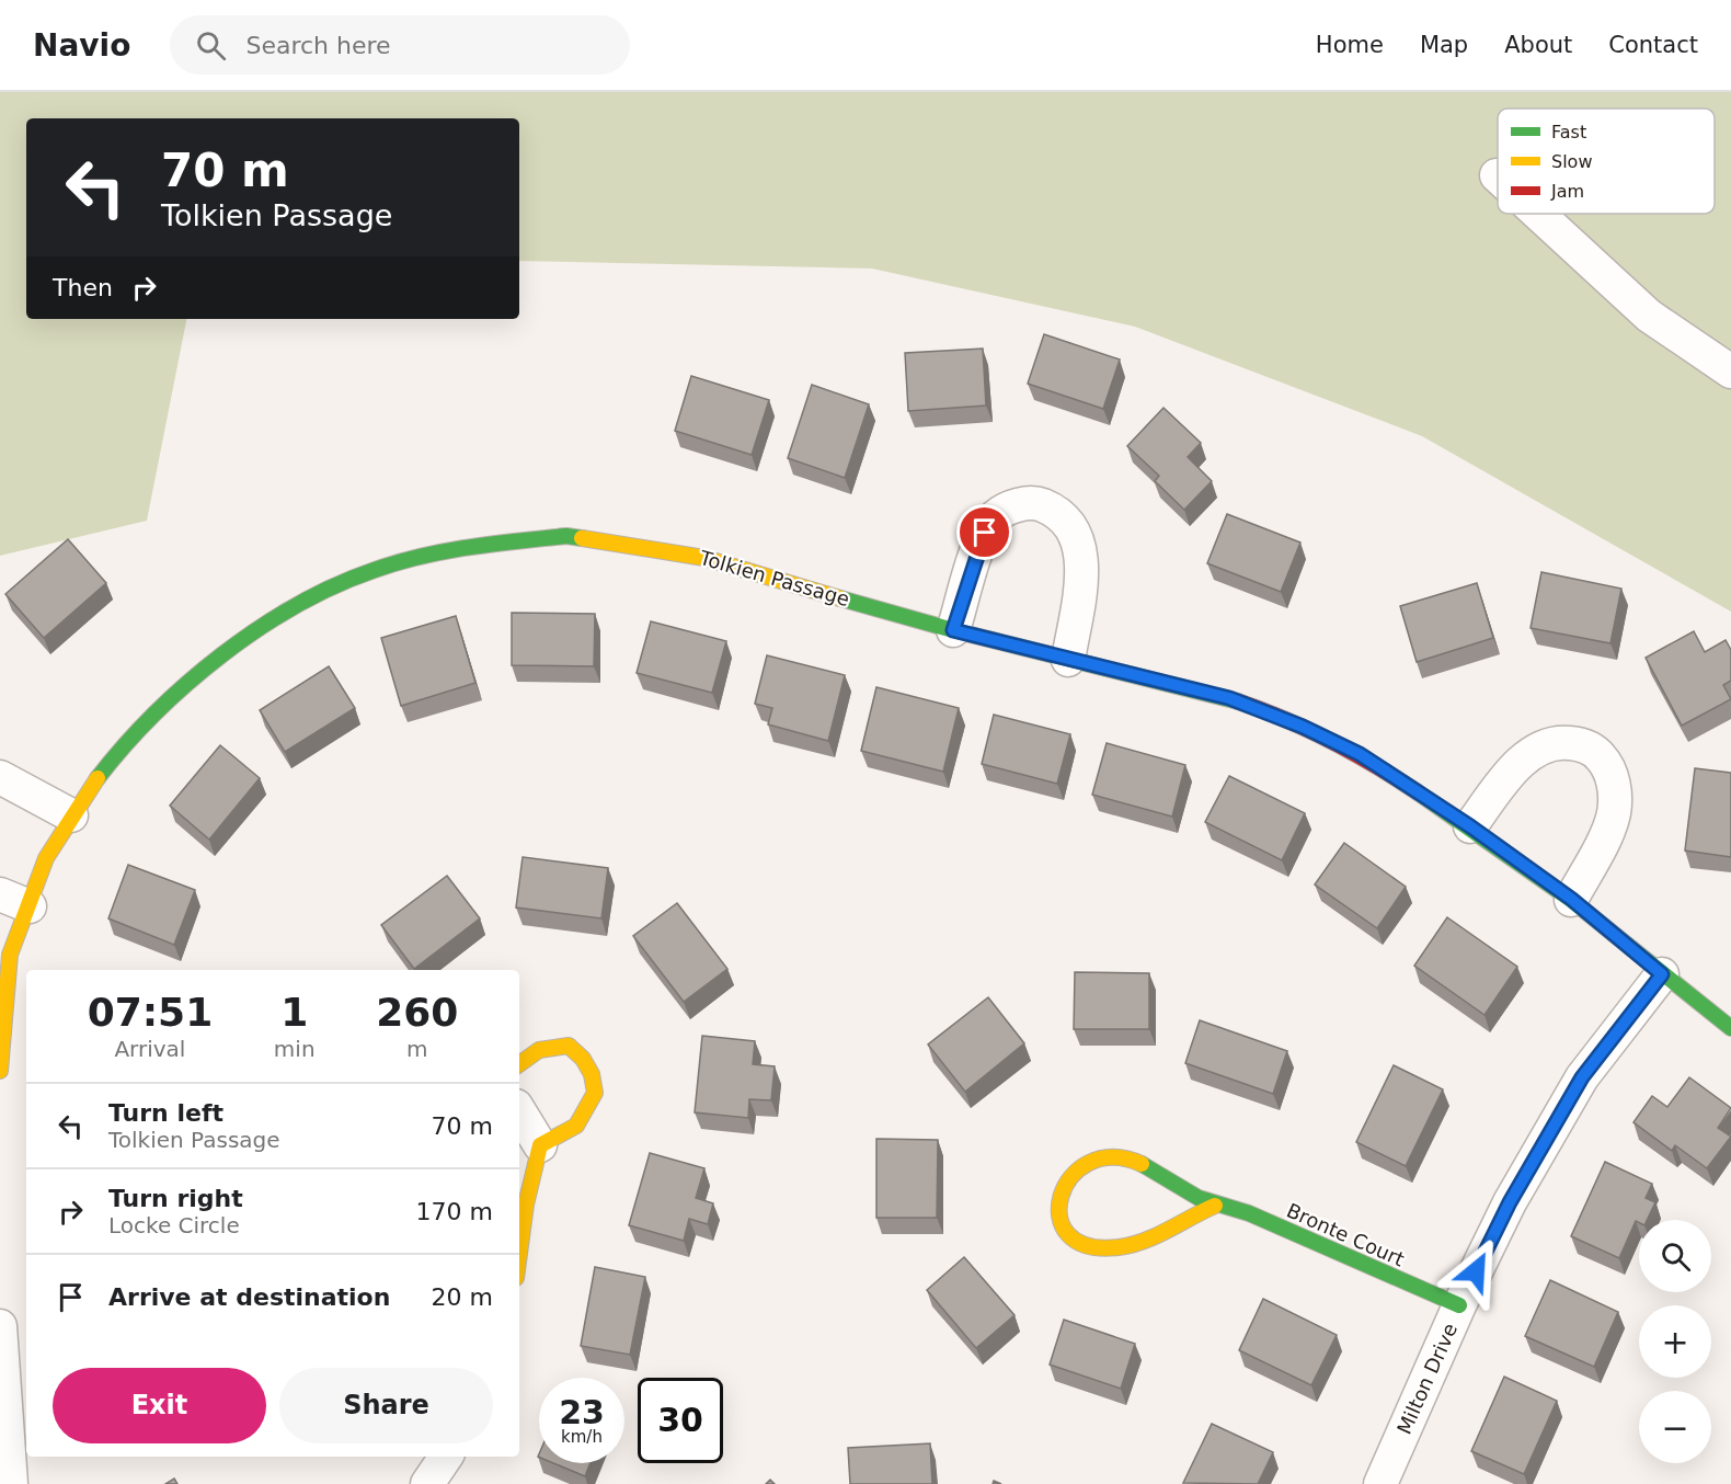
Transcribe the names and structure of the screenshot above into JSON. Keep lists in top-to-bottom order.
{
  "streets": {
    "street": ["Tolkien Passage", "Bronte Court", "Milton Drive"]
  },
  "crossings": [
    ["Tolkien Passage", "Milton Drive"],
    ["Bronte Court", "Milton Drive"]
  ],
  "legend": ["Fast", "Slow", "Jam"],
  "page": {
    "header": "Navio",
    "search": "Search here",
    "nav": [
      "Home",
      "Map",
      "About",
      "Contact"
    ],
    "turn": ["70 m", "Tolkien Passage"],
    "then": "Then",
    "eta": [
      "07:51",
      "Arrival",
      "1",
      "min",
      "260",
      "m"
    ],
    "list": [
      {
        "name": "Turn left",
        "note": "Tolkien Passage",
        "value": "70 m"
      },
      {
        "name": "Turn right",
        "note": "Locke Circle",
        "value": "170 m"
      },
      {
        "name": "Arrive at destination",
        "value": "20 m"
      }
    ],
    "map_buttons": ["+", "−"],
    "buttons": ["Exit", "Share"],
    "speed": "23 km/h",
    "limit": "30"
  }
}
